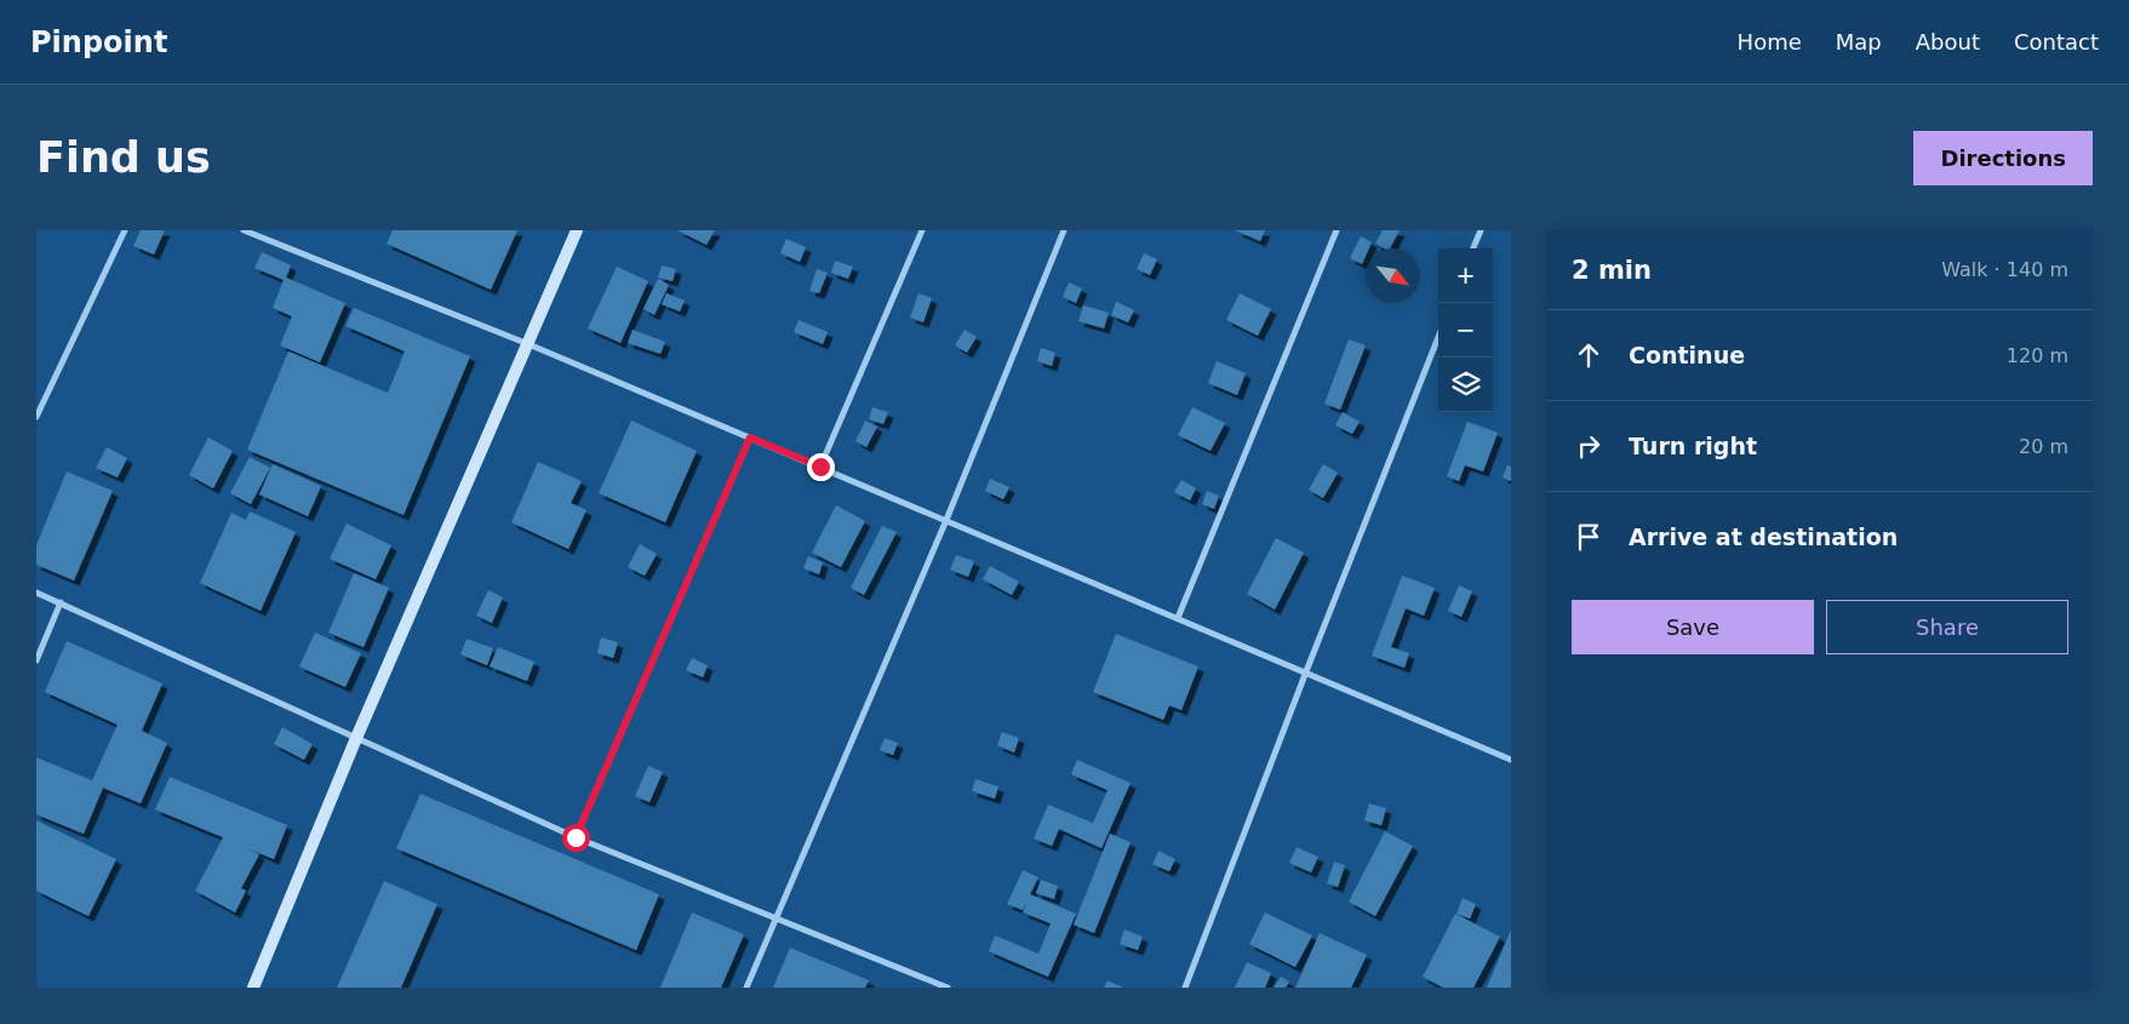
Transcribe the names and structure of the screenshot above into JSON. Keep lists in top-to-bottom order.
{
  "north": "bottom right",
  "page": {
    "header": "Pinpoint",
    "nav": [
      "Home",
      "Map",
      "About",
      "Contact"
    ],
    "buttons": [
      "Directions",
      ["Save", "Share"]
    ],
    "title": "Find us",
    "heading": ["2 min", "Walk · 140 m"],
    "map_buttons": ["+", "−"],
    "list": [
      ["Continue", "120 m"],
      ["Turn right", "20 m"],
      "Arrive at destination"
    ]
  }
}
